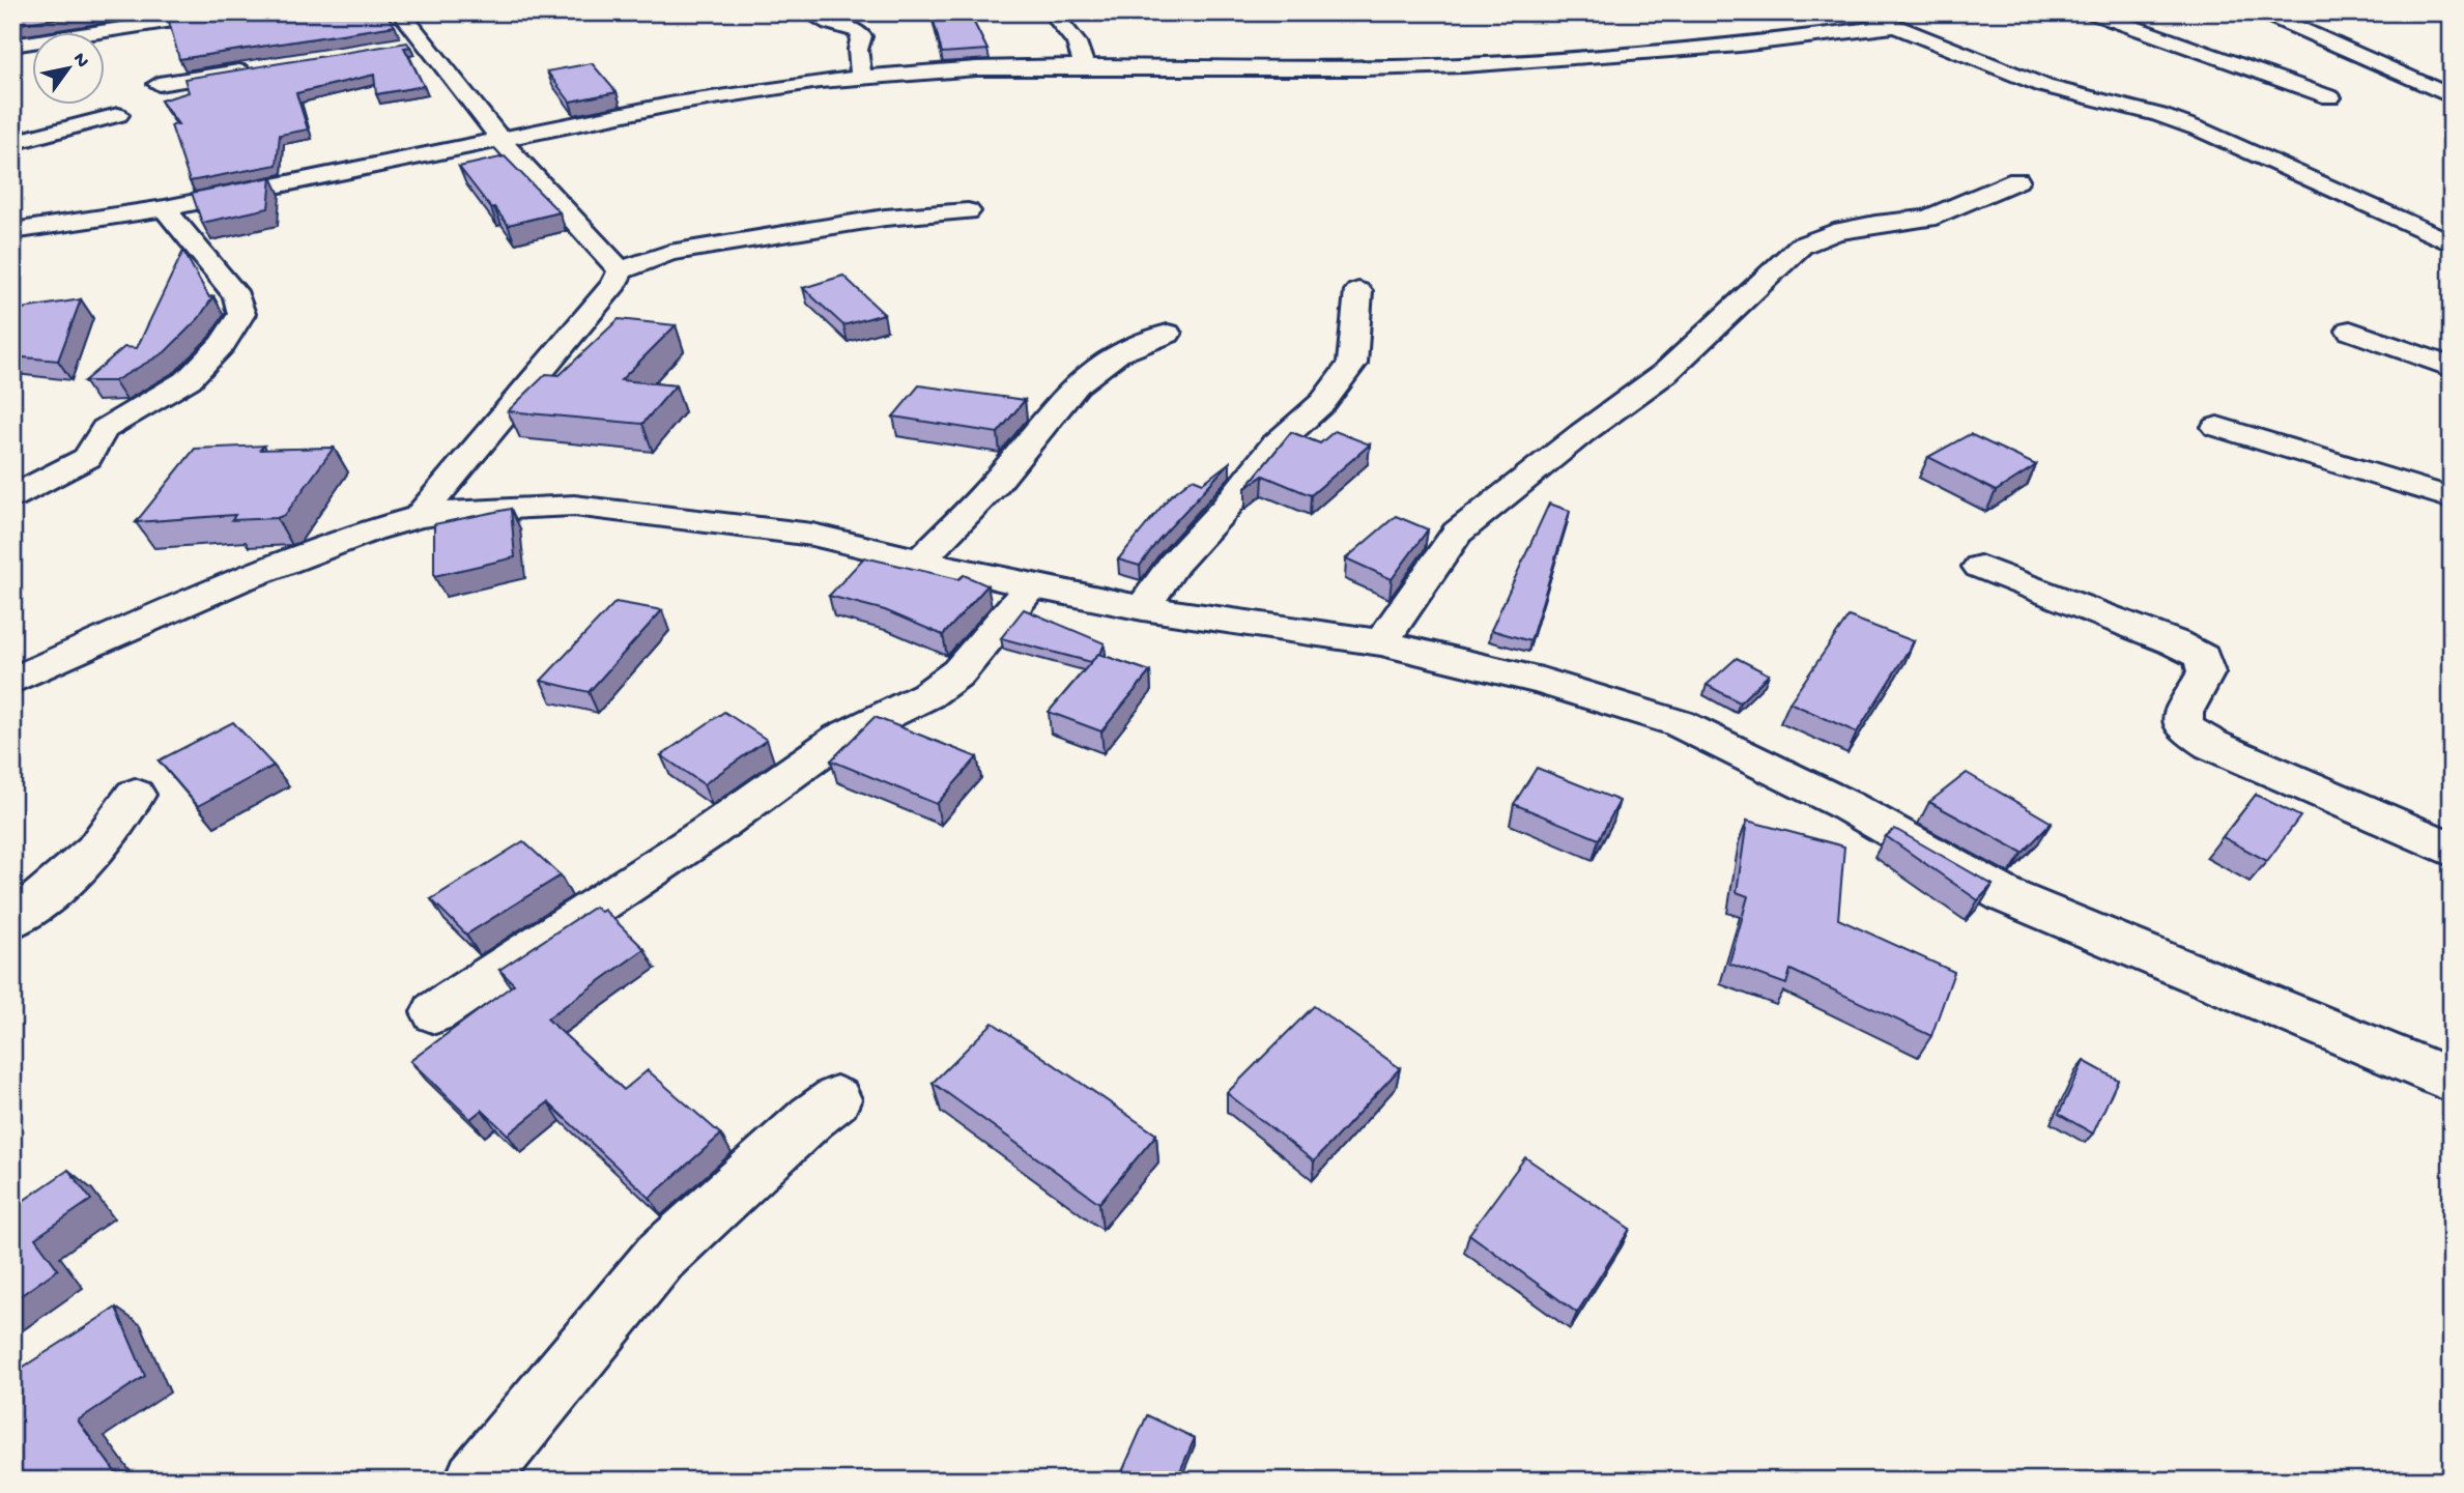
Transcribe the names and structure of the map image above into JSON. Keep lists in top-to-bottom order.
{
  "north": "top right"
}
